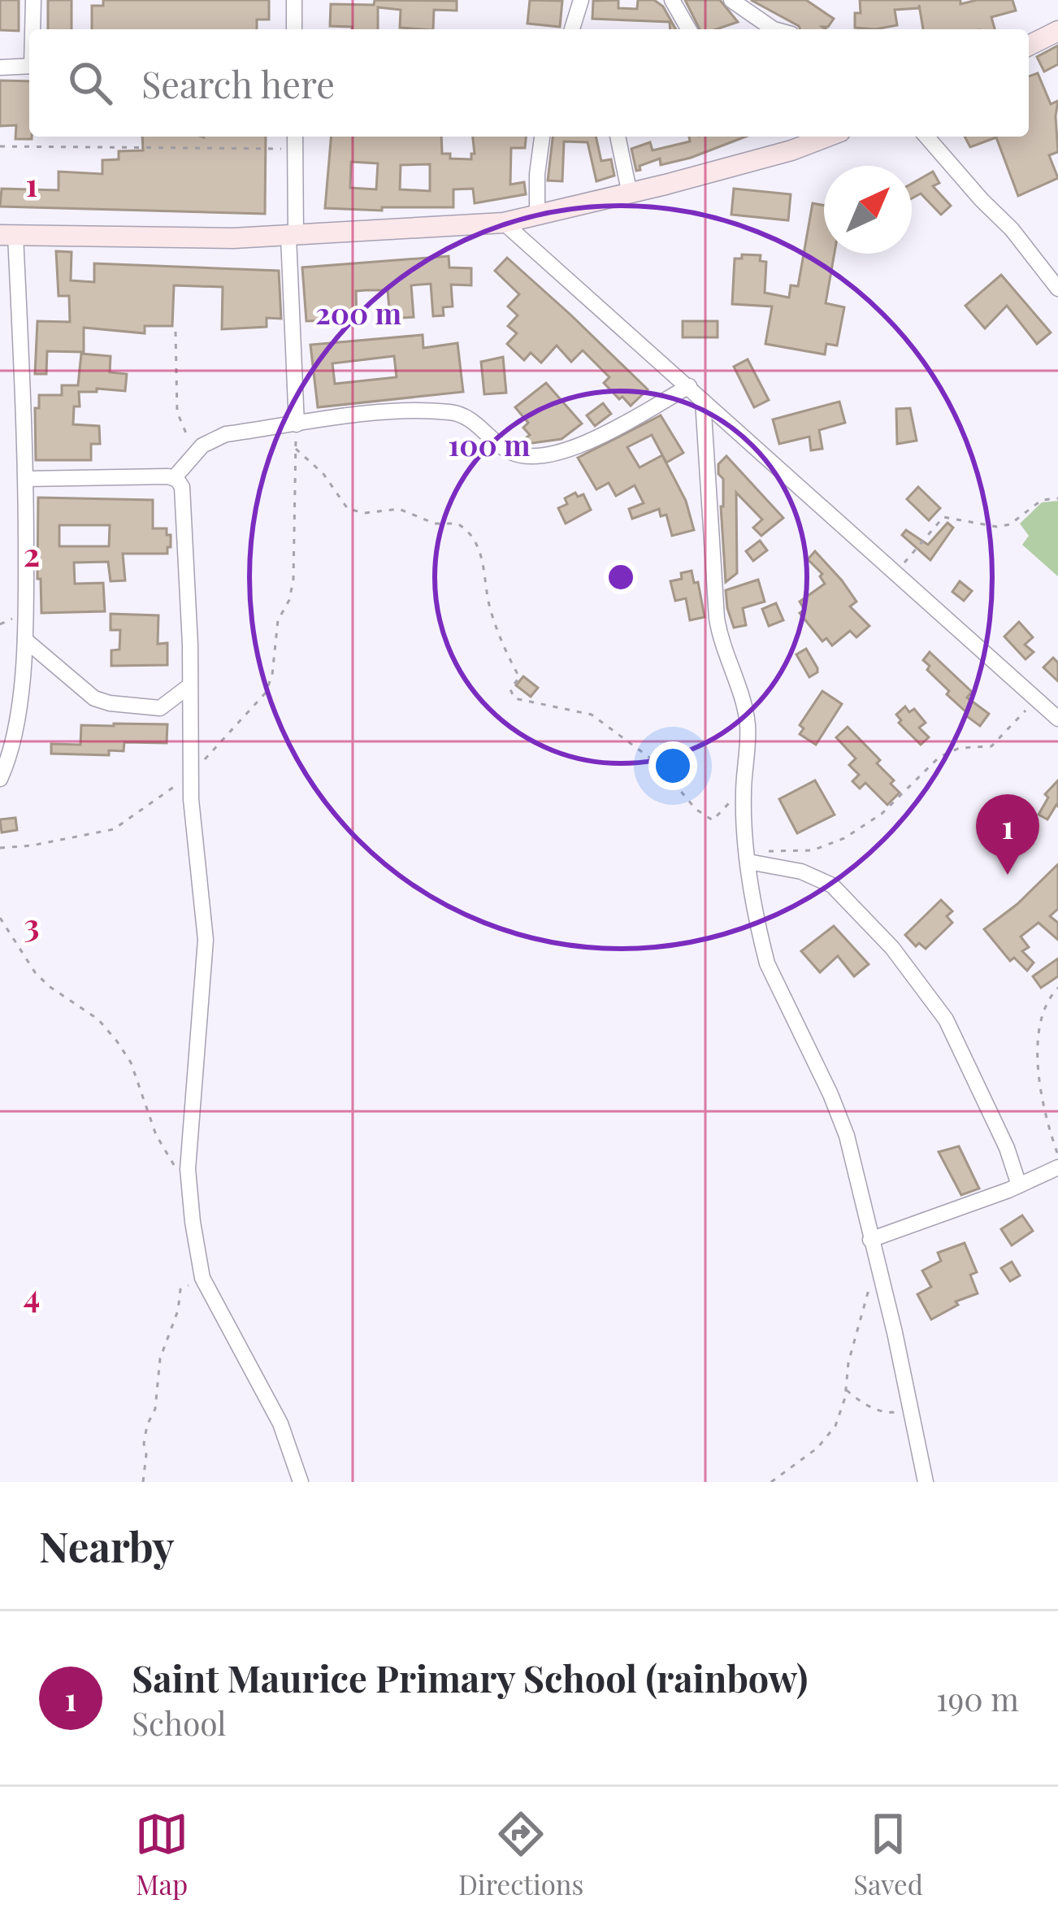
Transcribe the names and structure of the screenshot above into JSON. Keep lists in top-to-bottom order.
{
  "north": "top right",
  "page": {
    "search": "Search here",
    "pins": "1",
    "heading": "Nearby",
    "list": [
      {
        "mark": "1",
        "name": "Saint Maurice Primary School (rainbow)",
        "note": "School",
        "value": "190 m"
      }
    ],
    "nav": ["Map", "Directions", "Saved"]
  },
  "grid": {
    "rows": [
      "1",
      "2",
      "3",
      "4"
    ]
  },
  "rings": ["200 m", "100 m"]
}
